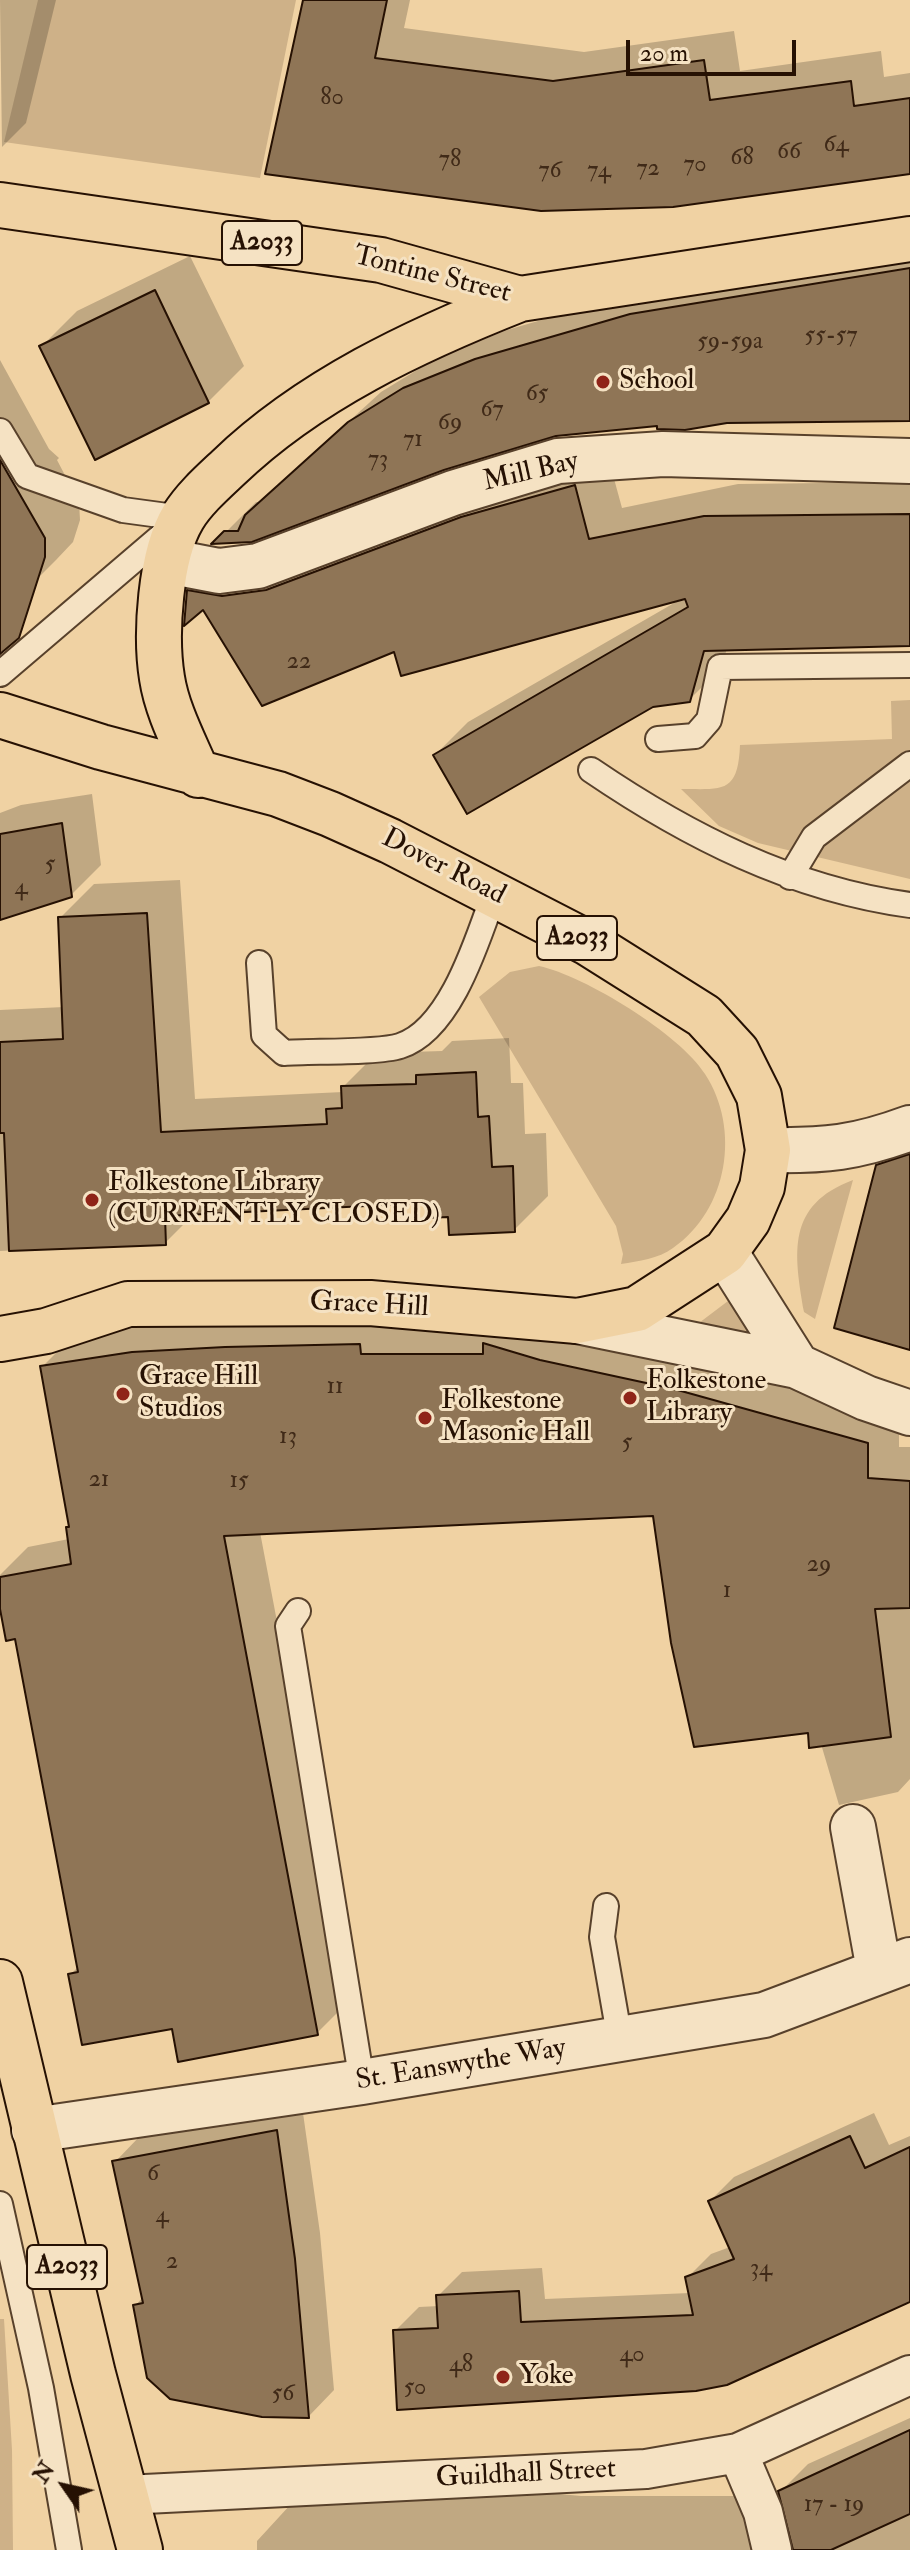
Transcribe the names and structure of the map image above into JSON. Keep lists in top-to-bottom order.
{
  "streets": {
    "main road": [
      "A2033",
      "Tontine Street",
      "Dover Road",
      "Grace Hill"
    ],
    "street": ["Mill Bay", "St. Eanswythe Way", "Guildhall Street"]
  },
  "crossings": [
    ["A2033", "Tontine Street"],
    ["A2033", "Mill Bay"],
    ["A2033", "Dover Road"],
    ["A2033", "St. Eanswythe Way"],
    ["A2033", "Guildhall Street"],
    ["Dover Road", "Grace Hill"]
  ],
  "places": [
    "School",
    "Folkestone Library (CURRENTLY CLOSED)",
    "Grace Hill Studios",
    "Folkestone Library",
    "Folkestone Masonic Hall",
    "Yoke"
  ],
  "house_numbers": [
    "80",
    "64",
    "66",
    "68",
    "78",
    "70",
    "72",
    "76",
    "74",
    "55-57",
    "59-59a",
    "65",
    "67",
    "69",
    "71",
    "73",
    "22",
    "5",
    "4",
    "11",
    "13",
    "5",
    "21",
    "15",
    "29",
    "1",
    "6",
    "4",
    "2",
    "34",
    "40",
    "48",
    "50",
    "56",
    "17 - 19"
  ],
  "scale_bar": "20 m",
  "north": "top left"
}
